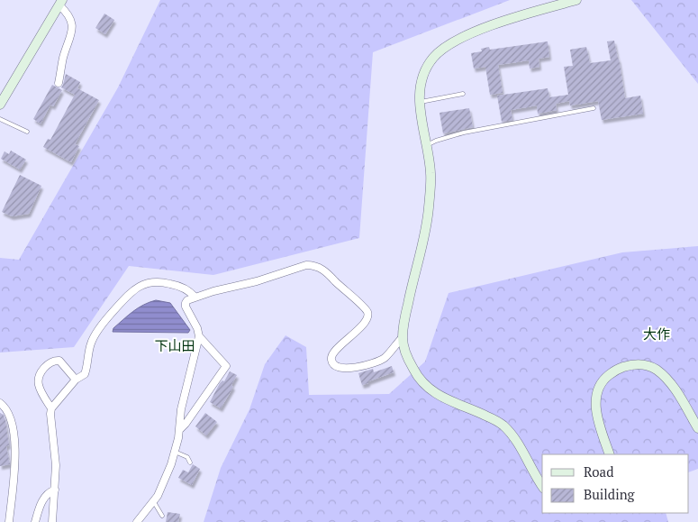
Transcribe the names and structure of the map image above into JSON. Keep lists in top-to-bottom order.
{
  "districts": ["大作", "下山田"],
  "legend": ["Road", "Building"]
}
